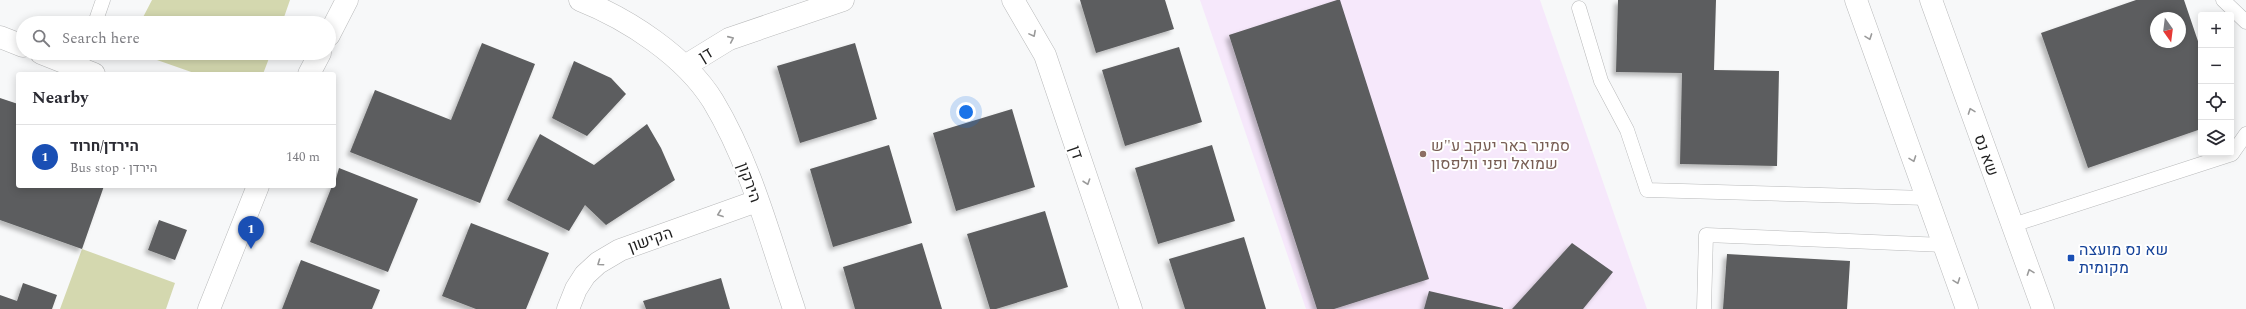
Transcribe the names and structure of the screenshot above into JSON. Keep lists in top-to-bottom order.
{
  "streets": {
    "street": [
      "דן",
      "שא נס",
      "הירקון",
      "הקישון"
    ]
  },
  "crossings": [
    ["דן", "הירקון"],
    ["הירקון", "הקישון"]
  ],
  "one_way": ["הקישון"],
  "places": {
    "other": ["סמינר באר יעקב ע\"ש שמואל ופני וולפסון"],
    "transit": ["שא נס מועצה מקומית"]
  },
  "north": "bottom",
  "page": {
    "map_buttons": ["+", "−"],
    "search": "Search here",
    "heading": "Nearby",
    "list": [
      {
        "mark": "1",
        "name": "הירדן/חרוד",
        "note": "Bus stop · הירדן",
        "value": "140 m"
      }
    ],
    "pins": "1"
  }
}
